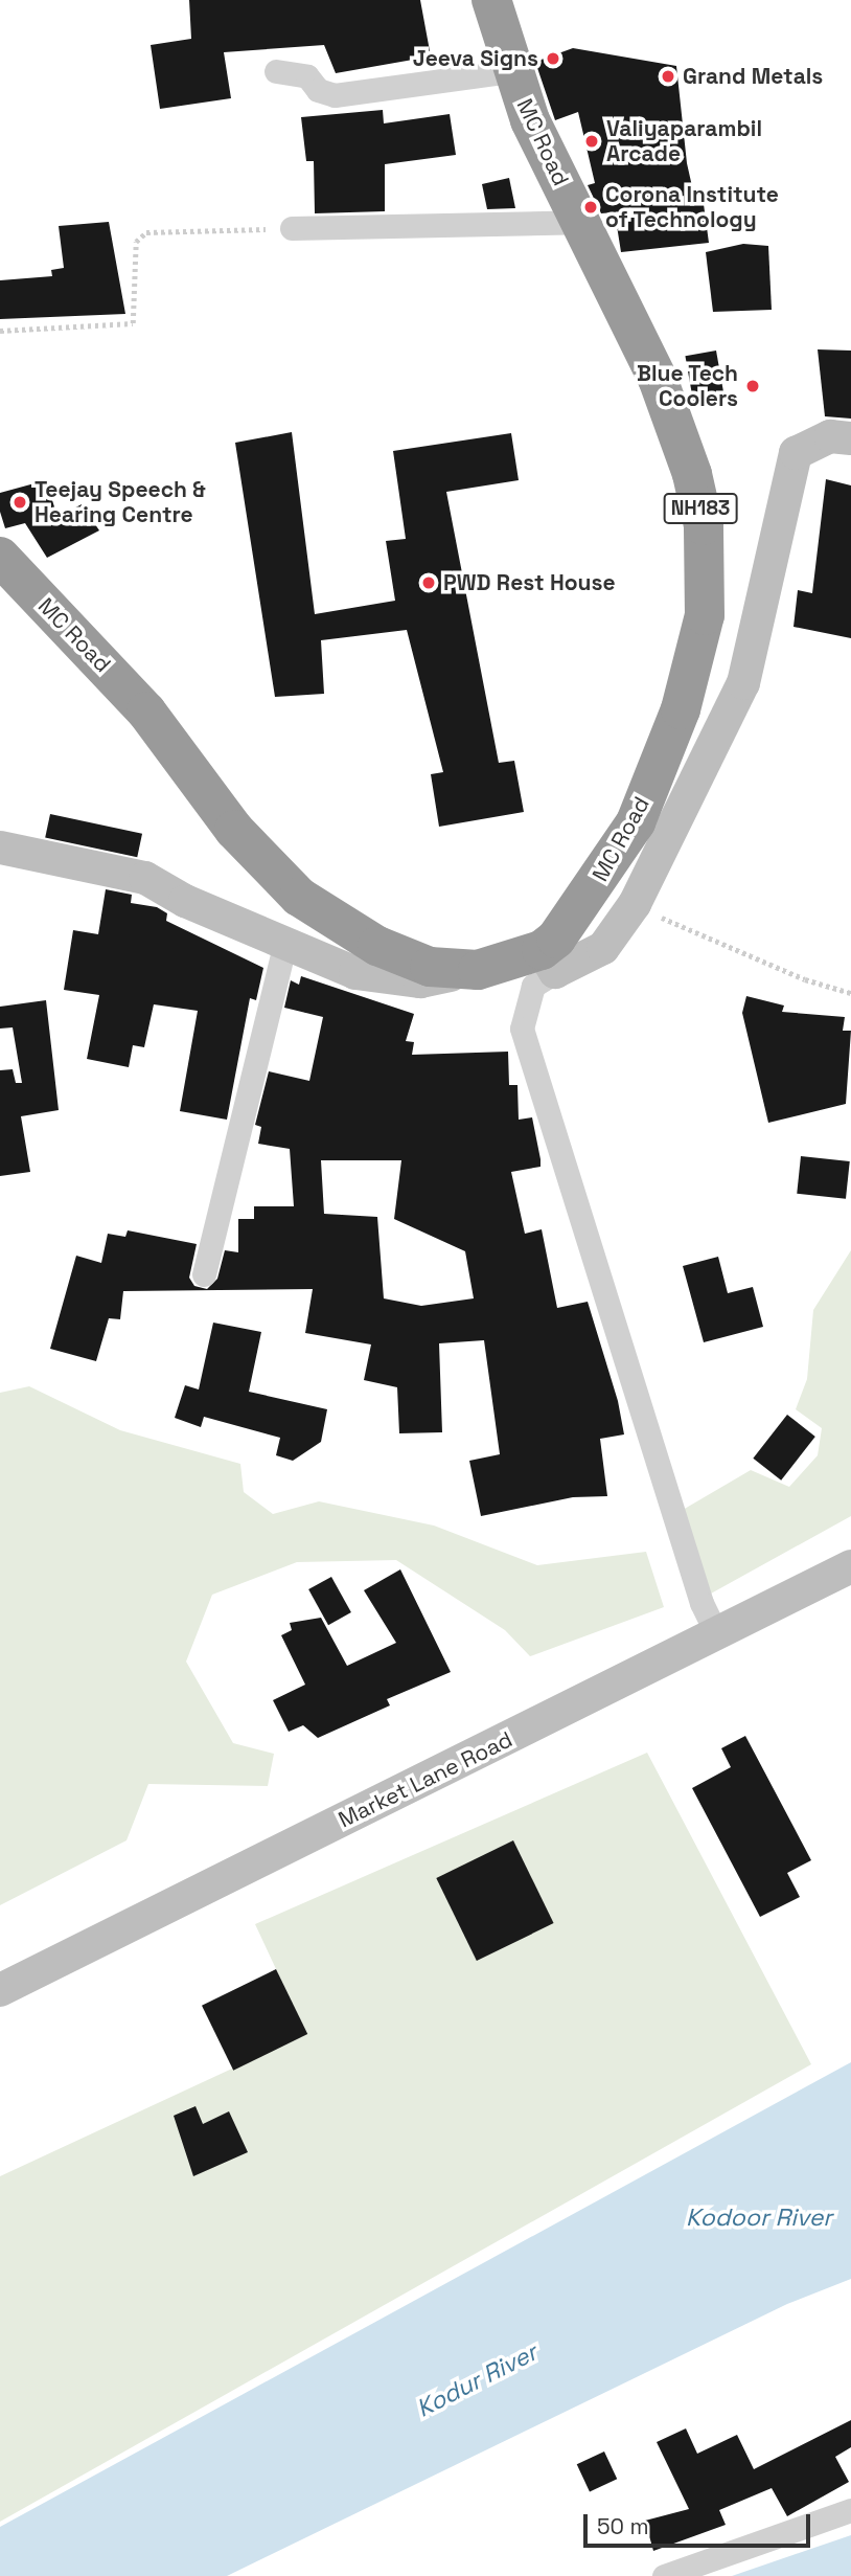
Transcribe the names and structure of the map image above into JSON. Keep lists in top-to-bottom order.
{
  "streets": {
    "highway": ["MC Road", "NH183"],
    "main road": ["Market Lane Road"]
  },
  "water": ["Kodoor River", "Kodur River"],
  "places": [
    "Jeeva Signs",
    "Grand Metals",
    "Valiyaparambil Arcade",
    "Corona Institute of Technology",
    "Blue Tech Coolers",
    "Teejay Speech & Hearing Centre",
    "PWD Rest House"
  ],
  "scale_bar": "50 m"
}
